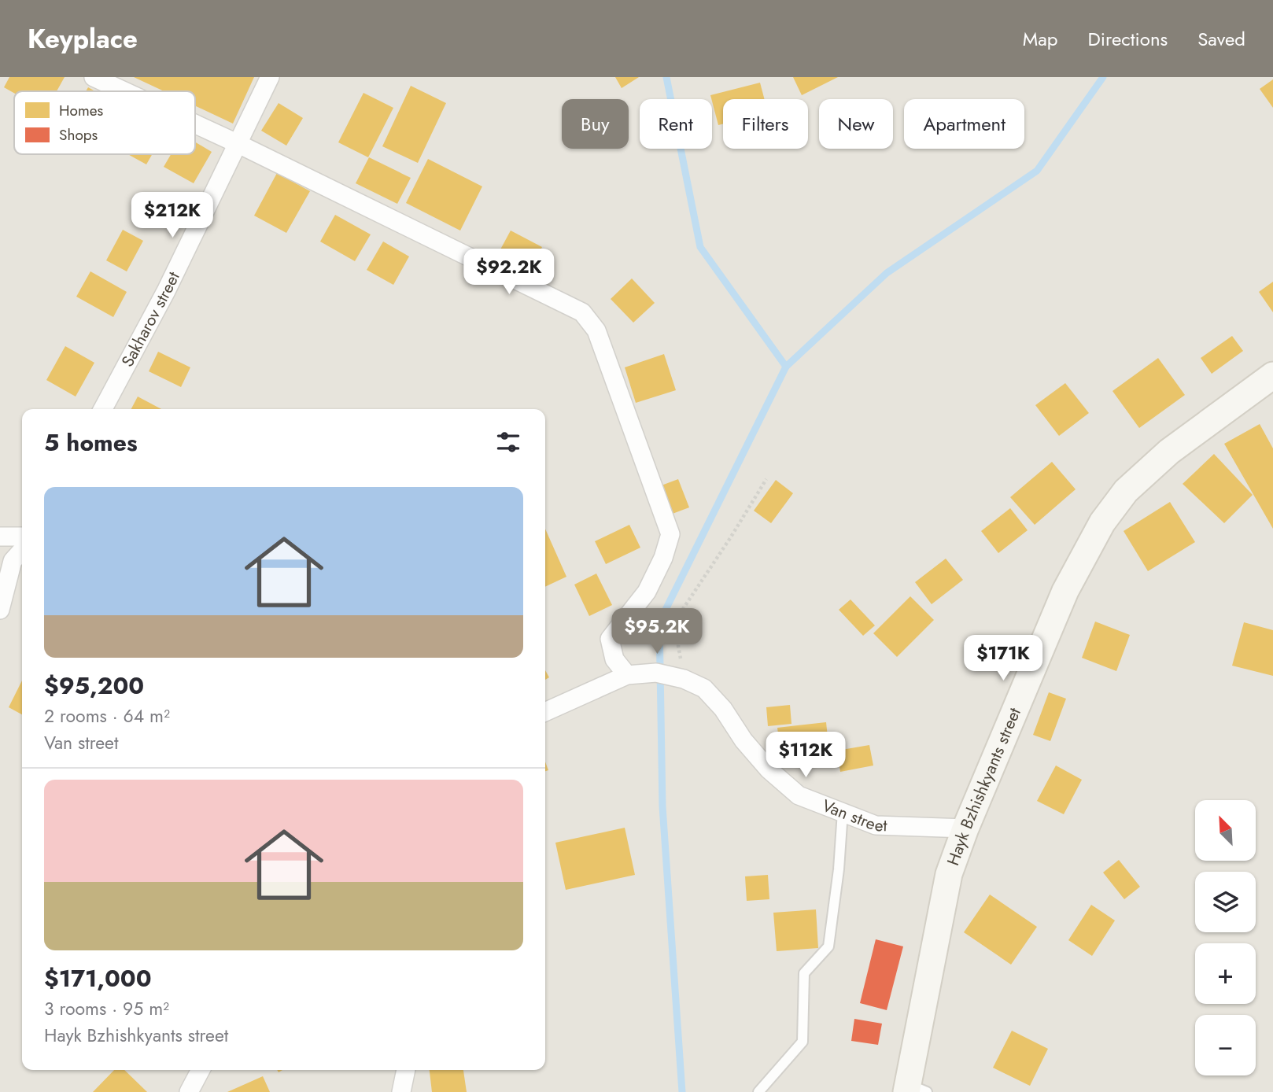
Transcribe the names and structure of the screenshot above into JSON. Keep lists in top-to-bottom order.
{
  "streets": {
    "main road": ["Hayk Bzhishkyants street"],
    "street": ["Sakharov street", "Van street"]
  },
  "crossings": [
    ["Hayk Bzhishkyants street", "Van street"]
  ],
  "legend": ["Homes", "Shops"],
  "north": "top left",
  "page": {
    "header": "Keyplace",
    "nav": ["Map", "Directions", "Saved"],
    "chip": [
      "Buy",
      "Rent",
      "Filters",
      "New",
      "Apartment"
    ],
    "price": [
      "$212K",
      "$92.2K",
      "$95.2K",
      "$171K",
      "$112K"
    ],
    "heading": "5 homes",
    "list": [
      {
        "name": "$95,200",
        "note": "2 rooms · 64 m² · Van street"
      },
      {
        "name": "$171,000",
        "note": "3 rooms · 95 m² · Hayk Bzhishkyants street"
      }
    ],
    "map_buttons": ["+", "−"]
  }
}
